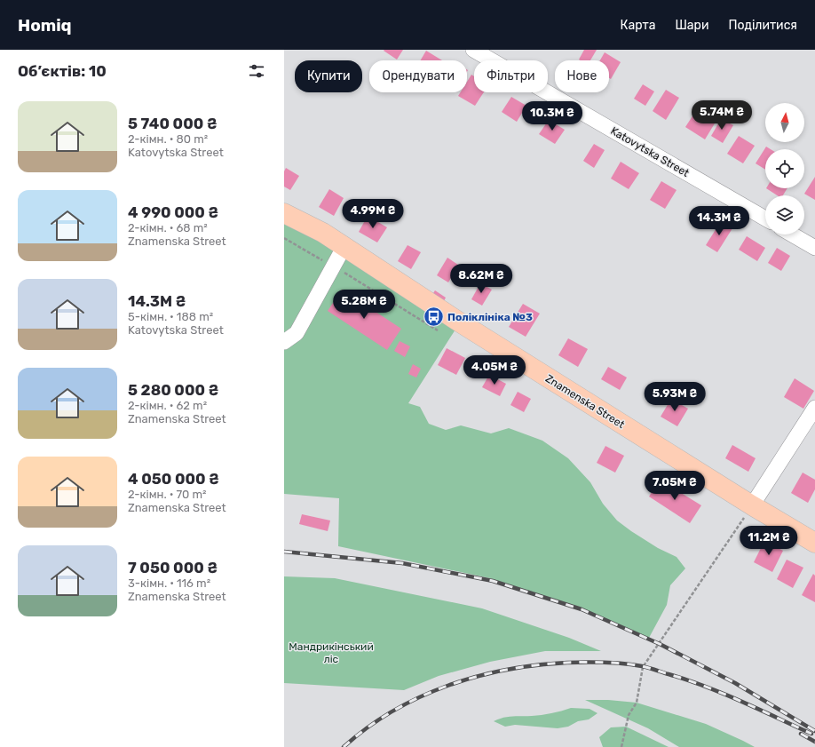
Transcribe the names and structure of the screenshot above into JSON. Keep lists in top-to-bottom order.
{
  "streets": {
    "main road": ["Znamenska Street"],
    "street": ["Katovytska Street"]
  },
  "parks": ["Мандрикінський ліс"],
  "places": {
    "bus stop": ["Поліклініка №3"]
  },
  "north": "top",
  "page": {
    "header": "Homiq",
    "nav": ["Карта", "Шари", "Поділитися"],
    "heading": "Об’єктів: 10",
    "chip": [
      "Купити",
      "Орендувати",
      "Фільтри",
      "Нове"
    ],
    "list": [
      {
        "name": "5 740 000 ₴",
        "note": "2-кімн. · 80 m² · Katovytska Street"
      },
      {
        "name": "4 990 000 ₴",
        "note": "2-кімн. · 68 m² · Znamenska Street"
      },
      {
        "name": "14.3M ₴",
        "note": "5-кімн. · 188 m² · Katovytska Street"
      },
      {
        "name": "5 280 000 ₴",
        "note": "2-кімн. · 62 m² · Znamenska Street"
      },
      {
        "name": "4 050 000 ₴",
        "note": "2-кімн. · 70 m² · Znamenska Street"
      },
      {
        "name": "7 050 000 ₴",
        "note": "3-кімн. · 116 m² · Znamenska Street"
      }
    ],
    "price": [
      "5.74M ₴",
      "10.3M ₴",
      "4.99M ₴",
      "14.3M ₴",
      "8.62M ₴",
      "5.28M ₴",
      "4.05M ₴",
      "5.93M ₴",
      "7.05M ₴",
      "11.2M ₴"
    ]
  }
}
